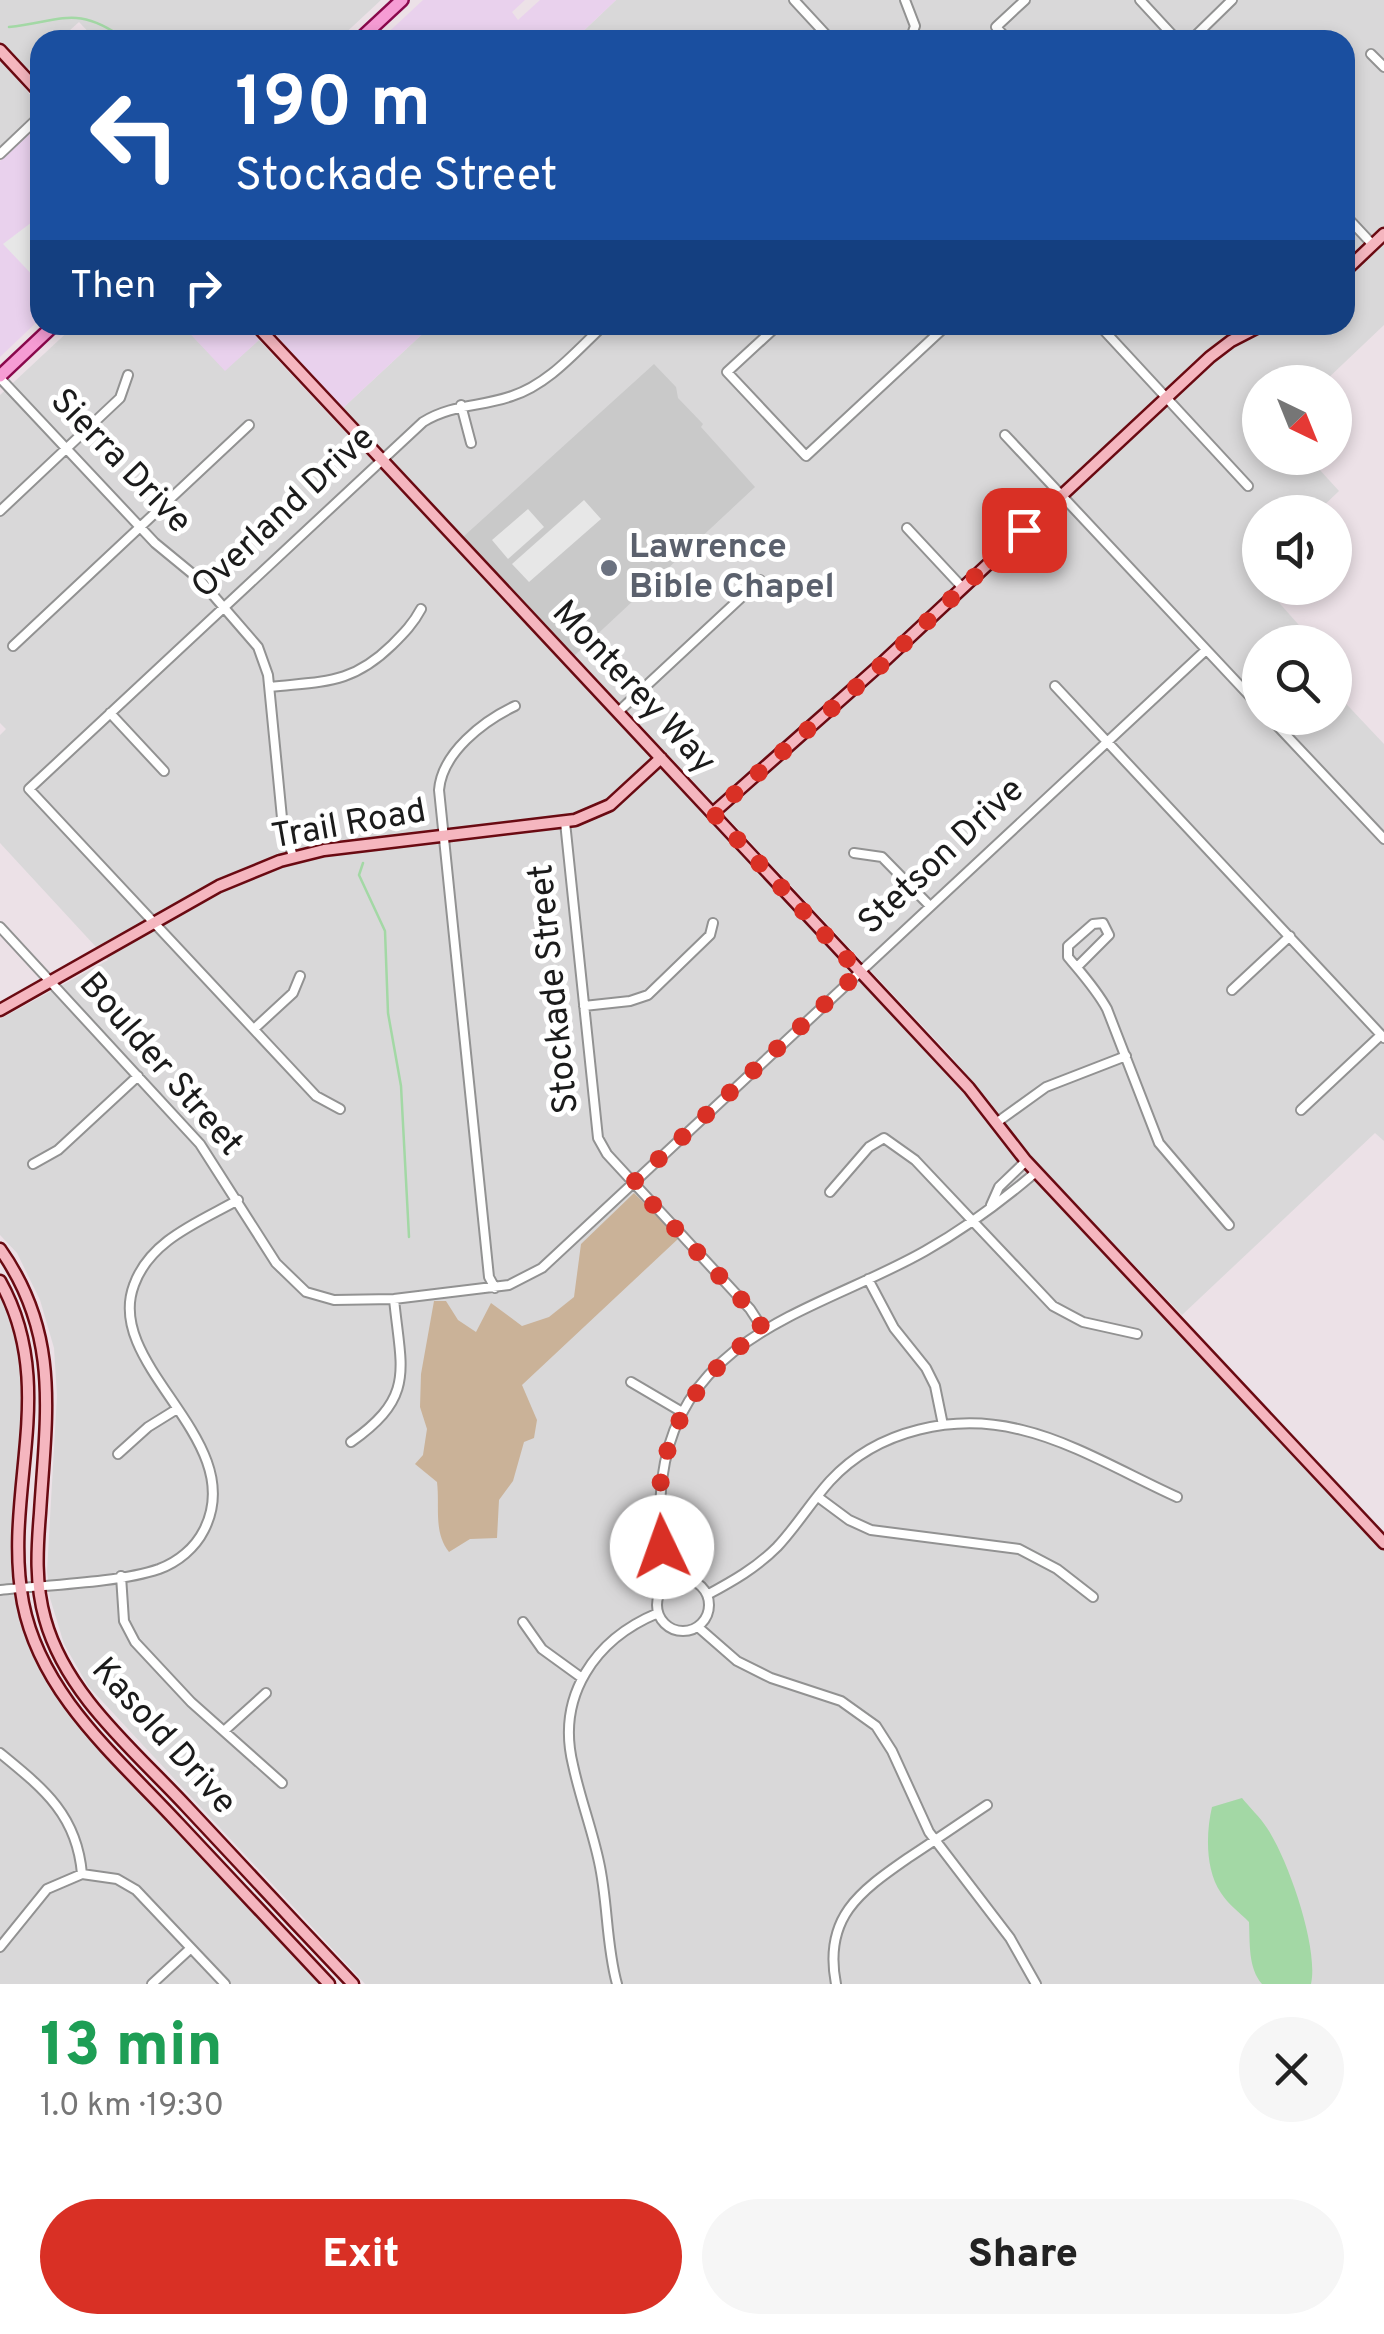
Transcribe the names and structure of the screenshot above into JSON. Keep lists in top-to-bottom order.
{
  "streets": {
    "street": [
      "Sierra Drive",
      "Overland Drive",
      "Monterey Way",
      "Trail Road",
      "Stetson Drive",
      "Stockade Street",
      "Boulder Street",
      "Kasold Drive"
    ]
  },
  "crossings": [
    ["Sierra Drive", "Overland Drive"],
    ["Sierra Drive", "Trail Road"],
    ["Overland Drive", "Monterey Way"],
    ["Overland Drive", "Trail Road"],
    ["Monterey Way", "Trail Road"],
    ["Monterey Way", "Stetson Drive"],
    ["Trail Road", "Stockade Street"],
    ["Trail Road", "Boulder Street"],
    ["Stetson Drive", "Stockade Street"],
    ["Stetson Drive", "Boulder Street"]
  ],
  "places": ["Lawrence Bible Chapel"],
  "north": "bottom right",
  "page": {
    "turn": ["190 m", "Stockade Street"],
    "then": "Then",
    "heading": ["13 min", "1.0 km · 19:30"],
    "buttons": ["Exit", "Share"]
  }
}
